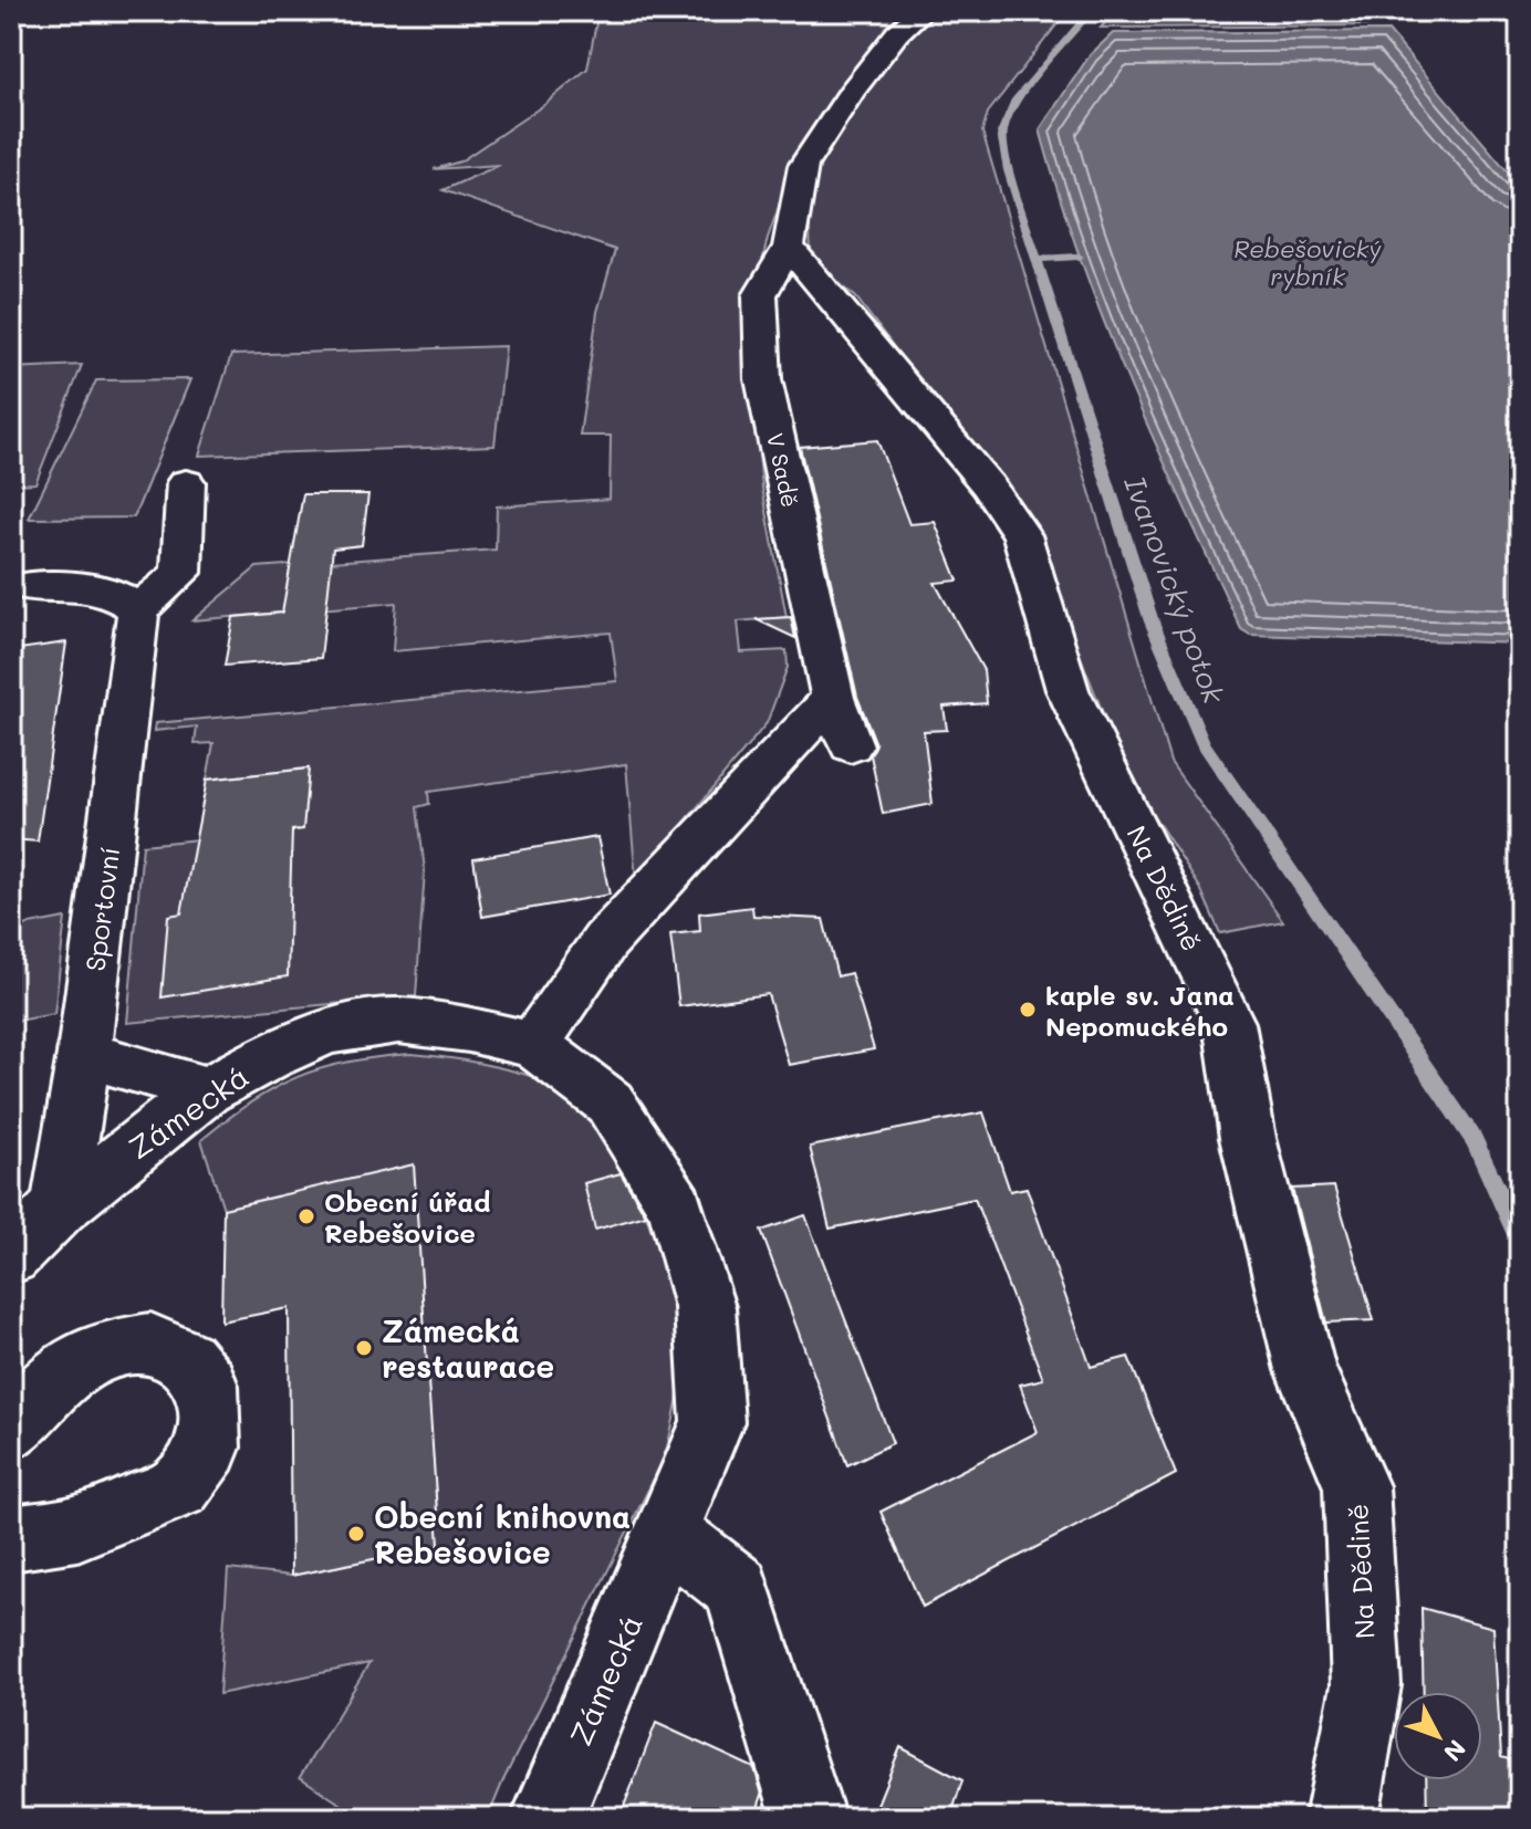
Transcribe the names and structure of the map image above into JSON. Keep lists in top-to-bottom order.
{
  "streets": {
    "street": [
      "V Sadě",
      "Na Dědině",
      "Sportovní",
      "Zámecká"
    ]
  },
  "crossings": [
    ["V Sadě", "Na Dědině"],
    ["Sportovní", "Zámecká"]
  ],
  "water": ["Rebešovický rybník", "Ivanovický potok"],
  "places": [
    "kaple sv. Jana Nepomuckého",
    "Obecní úřad Rebešovice",
    "Zámecká restaurace",
    "Obecní knihovna Rebešovice"
  ],
  "north": "bottom right"
}
